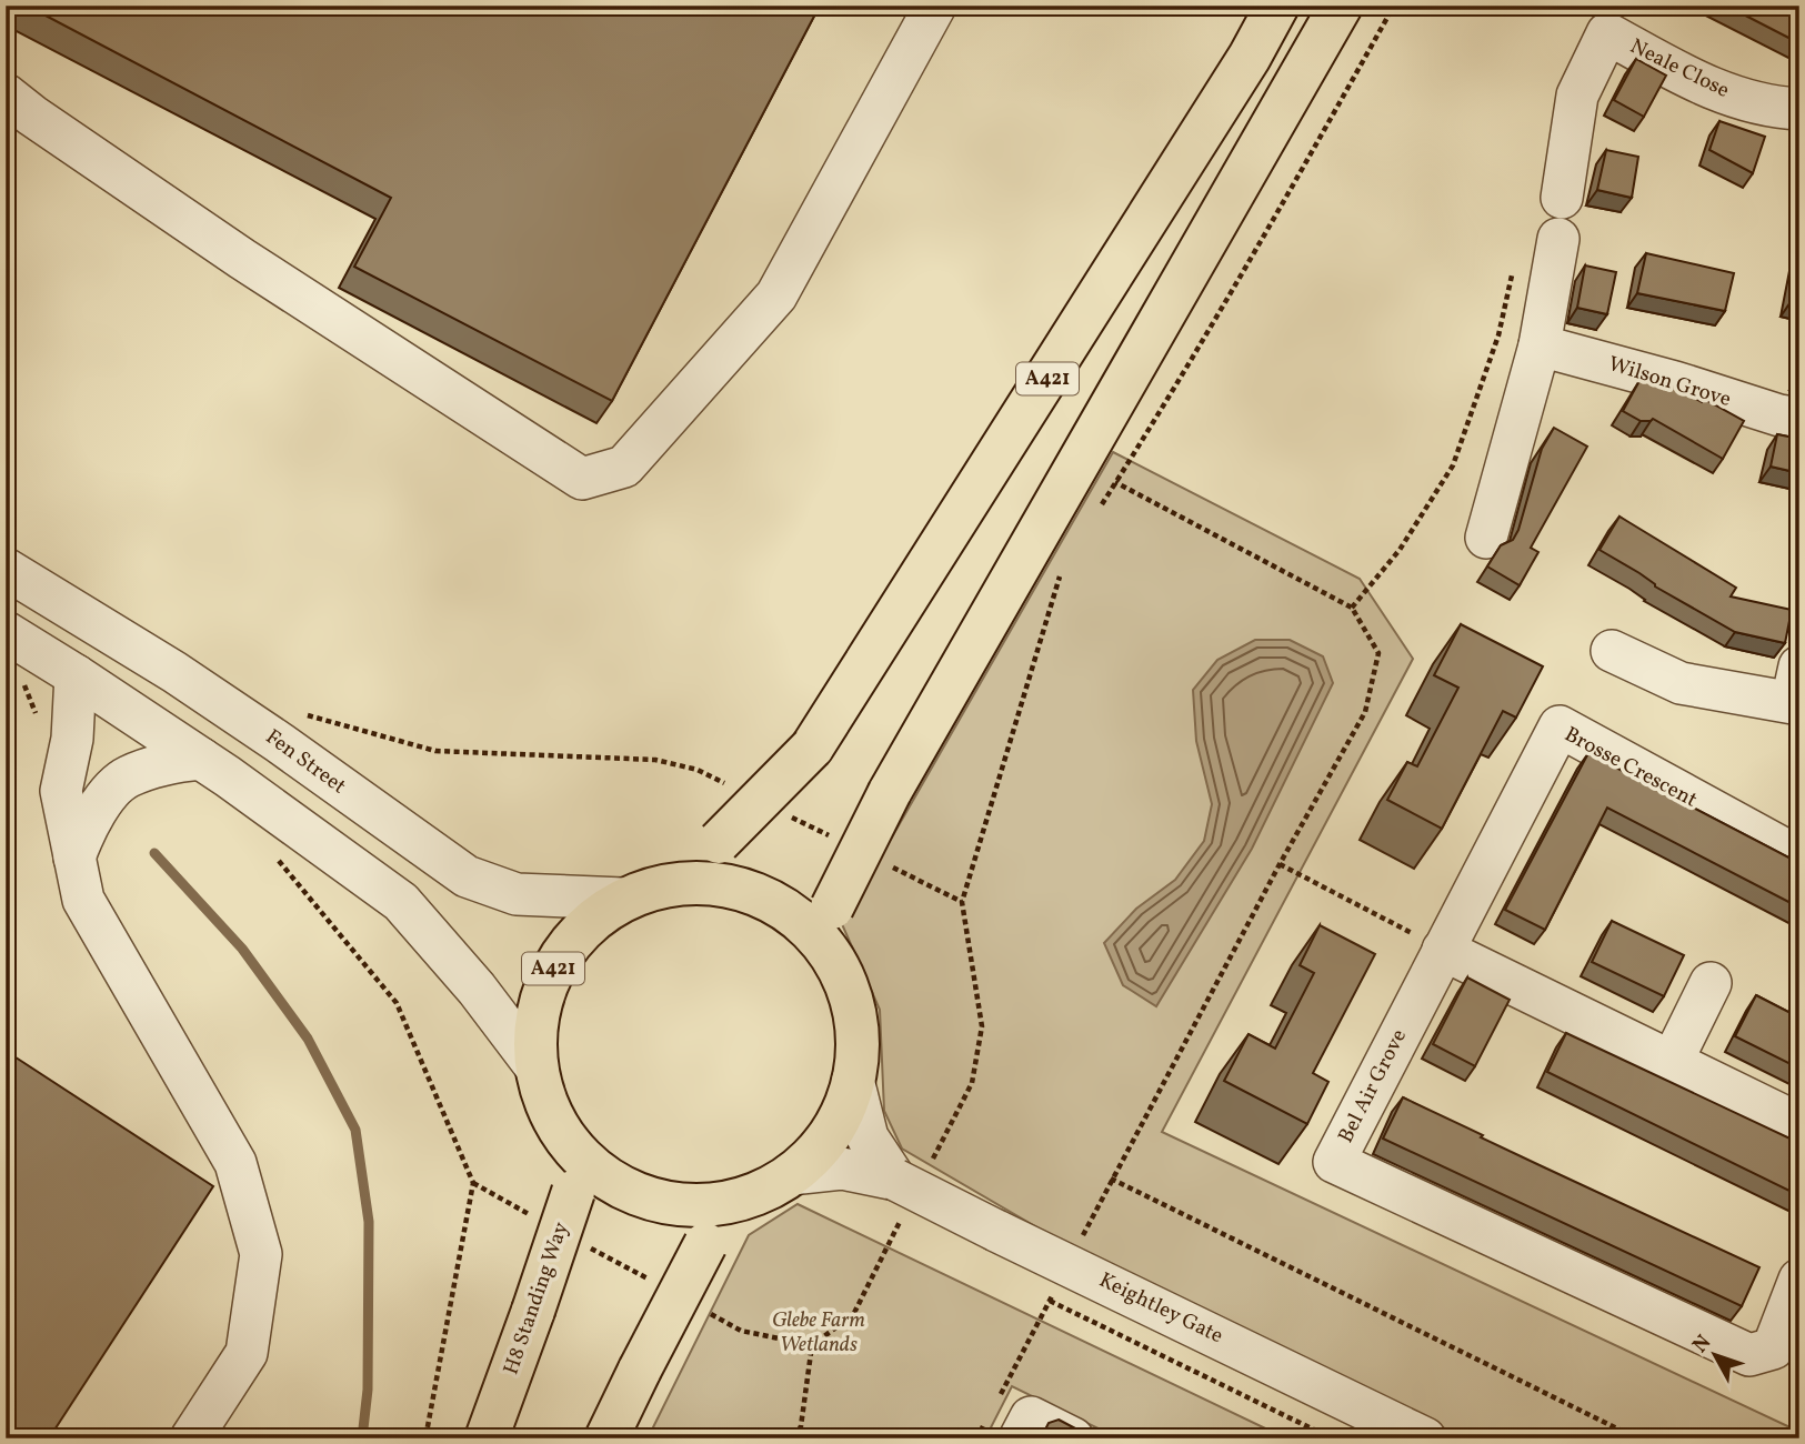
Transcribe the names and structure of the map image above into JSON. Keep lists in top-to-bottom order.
{
  "streets": {
    "highway": ["A421", "H8 Standing Way"],
    "street": [
      "Neale Close",
      "Wilson Grove",
      "Fen Street",
      "Brosse Crescent",
      "Bel Air Grove",
      "Keightley Gate"
    ]
  },
  "crossings": [
    ["A421", "Fen Street"],
    ["A421", "H8 Standing Way"],
    ["A421", "Keightley Gate"],
    ["Brosse Crescent", "Bel Air Grove"]
  ],
  "parks": ["Glebe Farm Wetlands"],
  "north": "top left"
}
